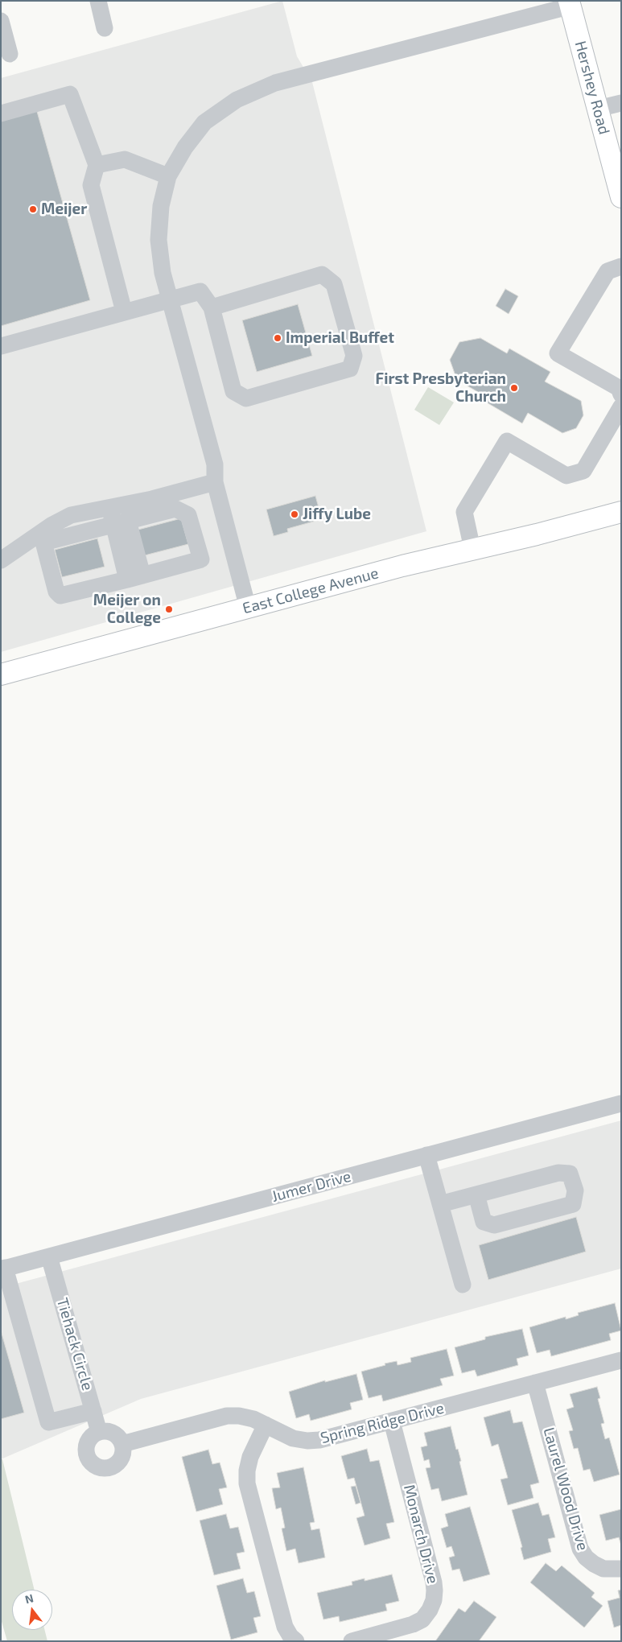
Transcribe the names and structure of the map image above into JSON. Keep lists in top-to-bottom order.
{
  "streets": {
    "main road": ["Hershey Road", "East College Avenue"],
    "street": [
      "Jumer Drive",
      "Tiehack Circle",
      "Spring Ridge Drive",
      "Laurel Wood Drive",
      "Monarch Drive"
    ]
  },
  "crossings": [
    ["Jumer Drive", "Tiehack Circle"],
    ["Tiehack Circle", "Spring Ridge Drive"],
    ["Spring Ridge Drive", "Laurel Wood Drive"],
    ["Spring Ridge Drive", "Monarch Drive"]
  ],
  "places": [
    "Meijer",
    "Imperial Buffet",
    "First Presbyterian Church",
    "Jiffy Lube",
    "Meijer on College"
  ],
  "north": "top"
}
